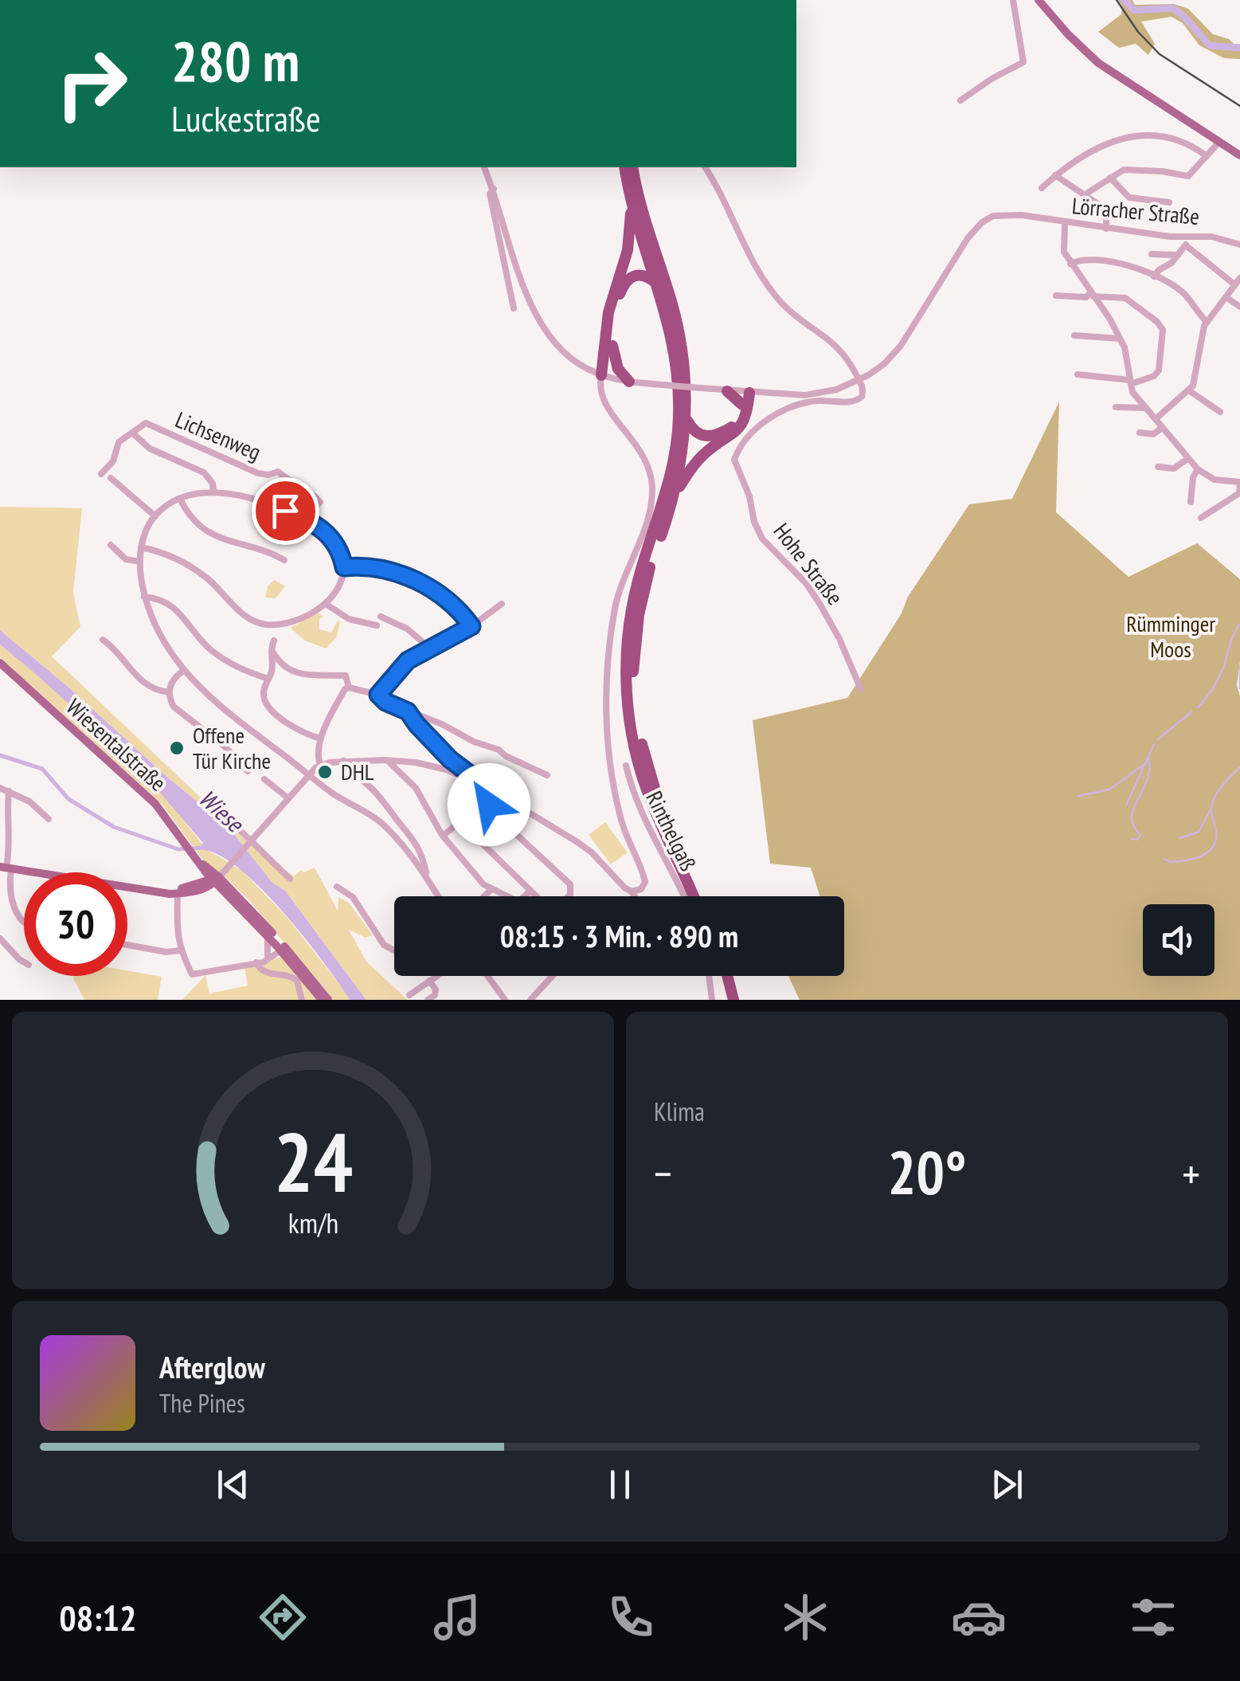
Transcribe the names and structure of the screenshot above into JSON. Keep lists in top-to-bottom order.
{
  "streets": {
    "main road": ["Wiesentalstraße"],
    "street": [
      "Lörracher Straße",
      "Lichsenweg",
      "Hohe Straße",
      "Rinthelgaß"
    ]
  },
  "crossings": [
    ["Lörracher Straße", "Hohe Straße"]
  ],
  "water": ["Wiese"],
  "parks": ["Rümminger Moos"],
  "places": ["Offene Tür Kirche", "DHL"],
  "page": {
    "turn": ["280 m", "Luckestraße"],
    "limit": "30",
    "trip": "08:15 · 3 Min. · 890 m",
    "tile": "Klima",
    "heat": ["−", "20°", "+"],
    "song": ["Afterglow", "The Pines"],
    "tabs": "08:12",
    "gauge": ["24", "km/h"]
  }
}
